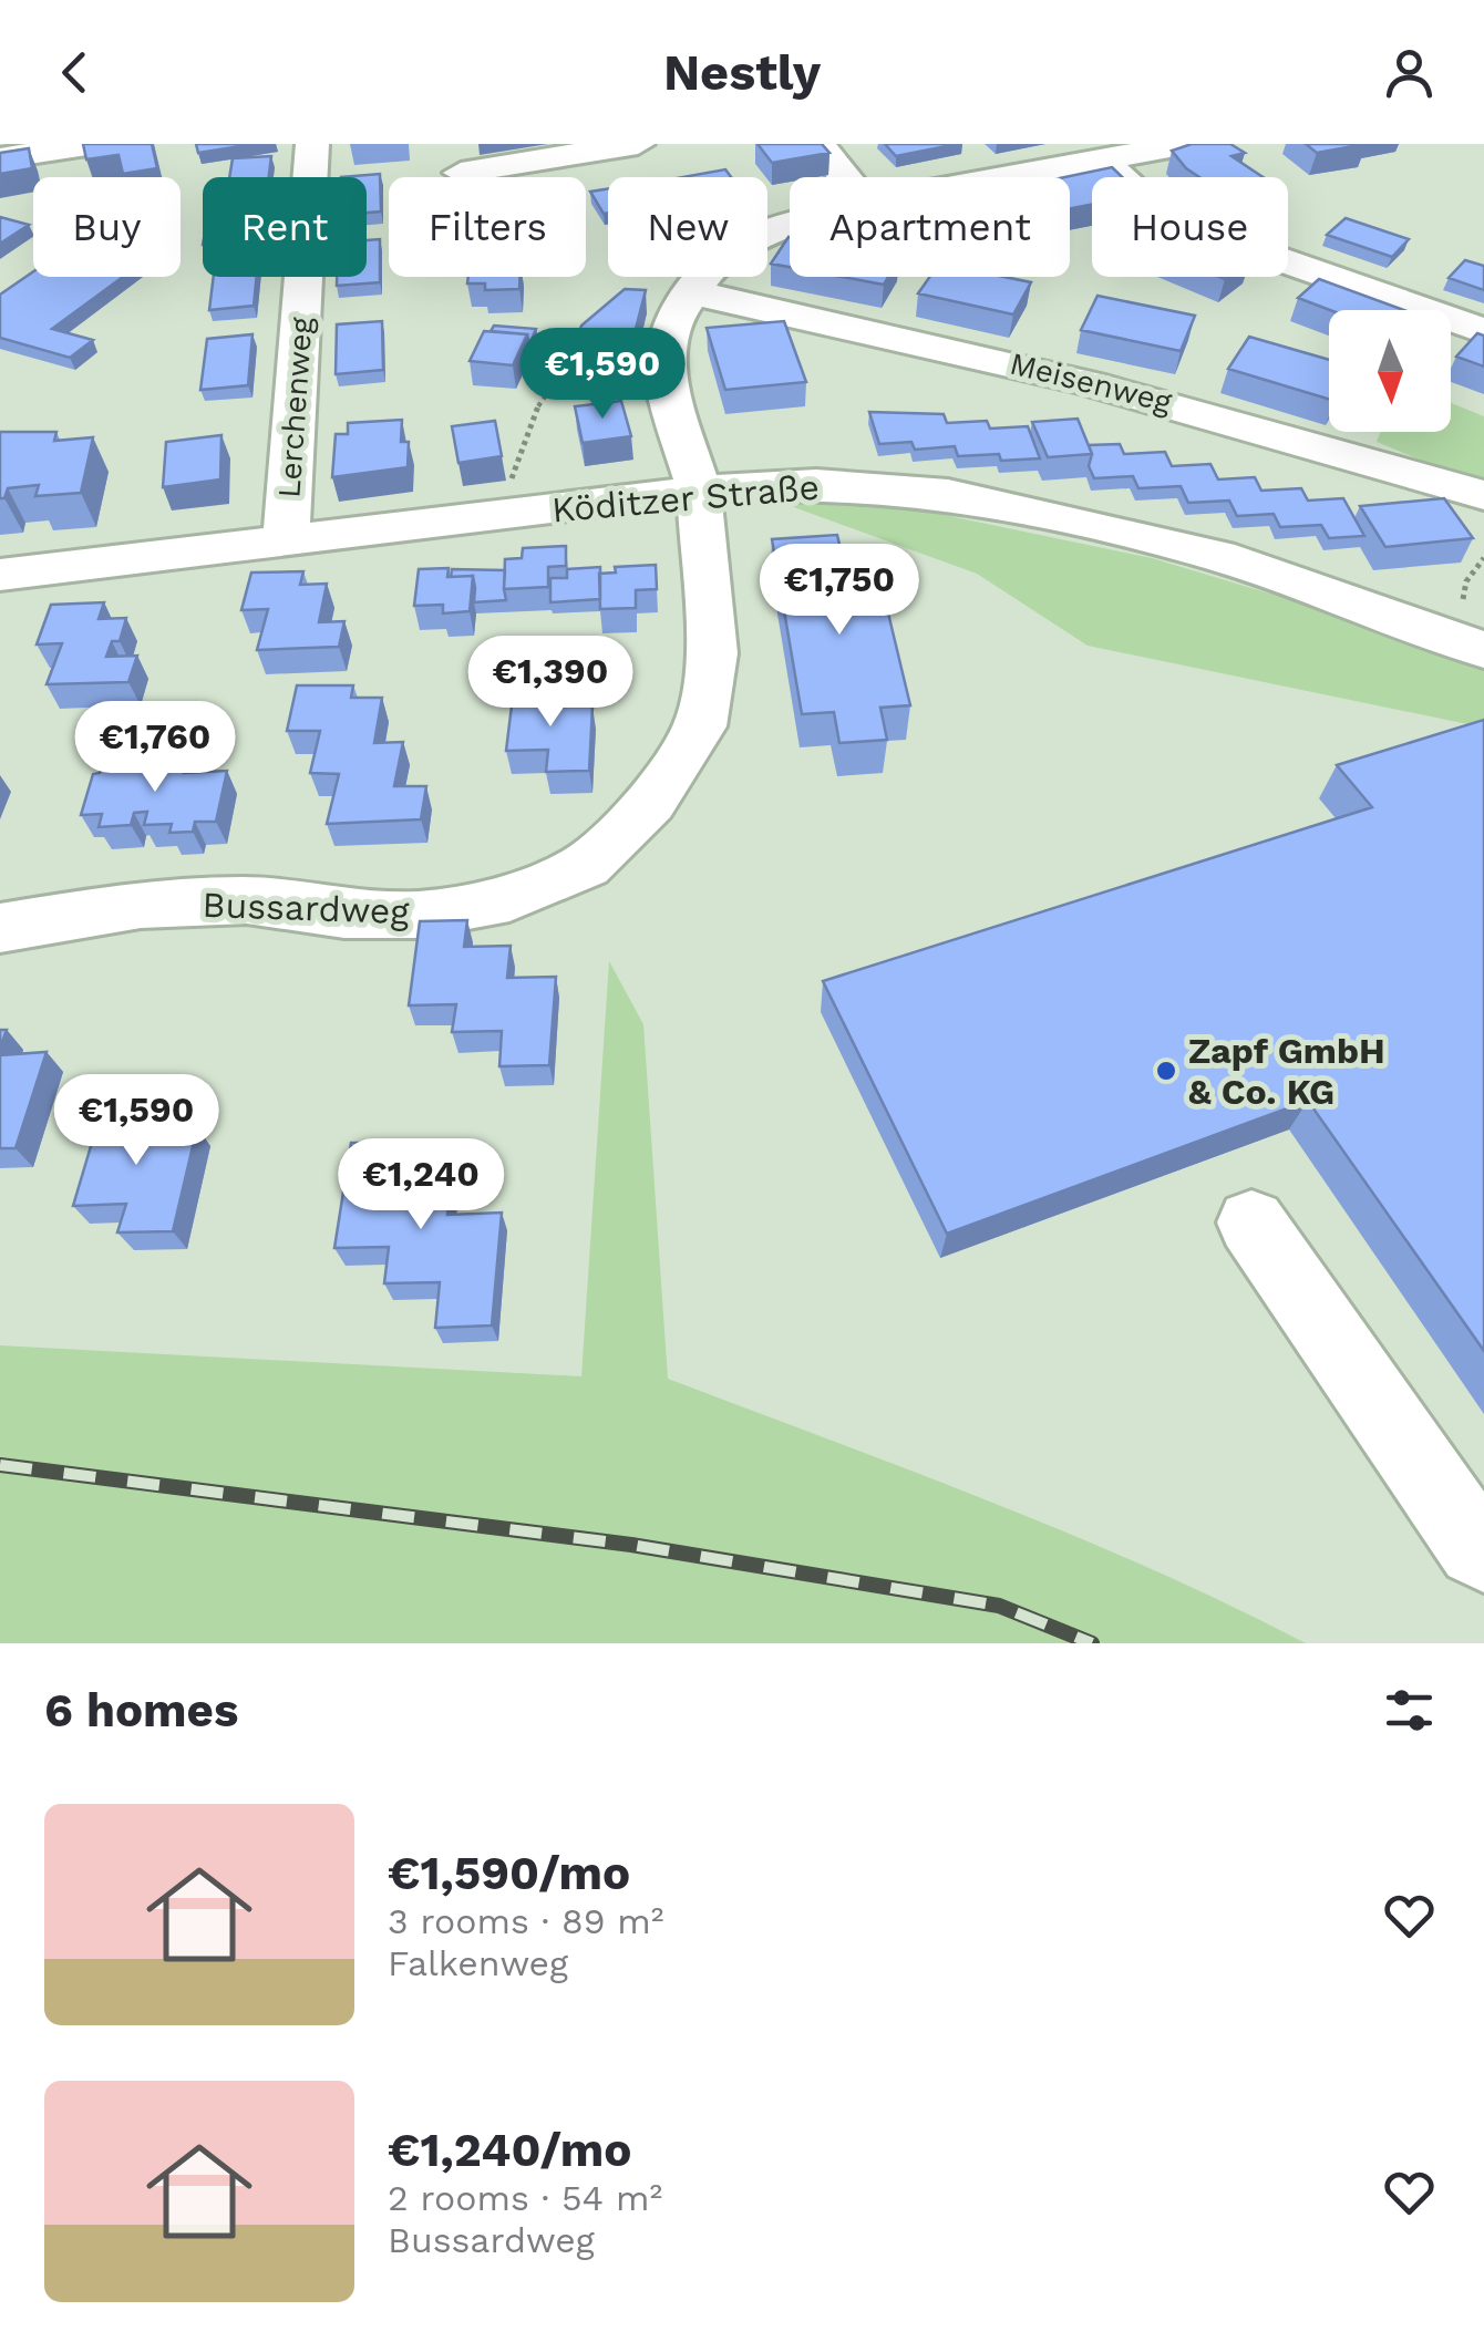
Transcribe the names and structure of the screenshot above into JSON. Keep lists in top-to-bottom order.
{
  "streets": {
    "street": [
      "Meisenweg",
      "Lerchenweg",
      "Köditzer Straße",
      "Bussardweg"
    ]
  },
  "crossings": [
    ["Meisenweg", "Bussardweg"],
    ["Lerchenweg", "Köditzer Straße"],
    ["Köditzer Straße", "Bussardweg"]
  ],
  "places": ["Zapf GmbH & Co. KG"],
  "north": "bottom",
  "page": {
    "header": "Nestly",
    "chip": [
      "Buy",
      "Rent",
      "Filters",
      "New",
      "Apartment",
      "House"
    ],
    "price": [
      "€1,590",
      "€1,750",
      "€1,390",
      "€1,760",
      "€1,590",
      "€1,240"
    ],
    "heading": "6 homes",
    "list": [
      {
        "name": "€1,590/mo",
        "note": "3 rooms · 89 m² · Falkenweg"
      },
      {
        "name": "€1,240/mo",
        "note": "2 rooms · 54 m² · Bussardweg"
      }
    ]
  }
}
